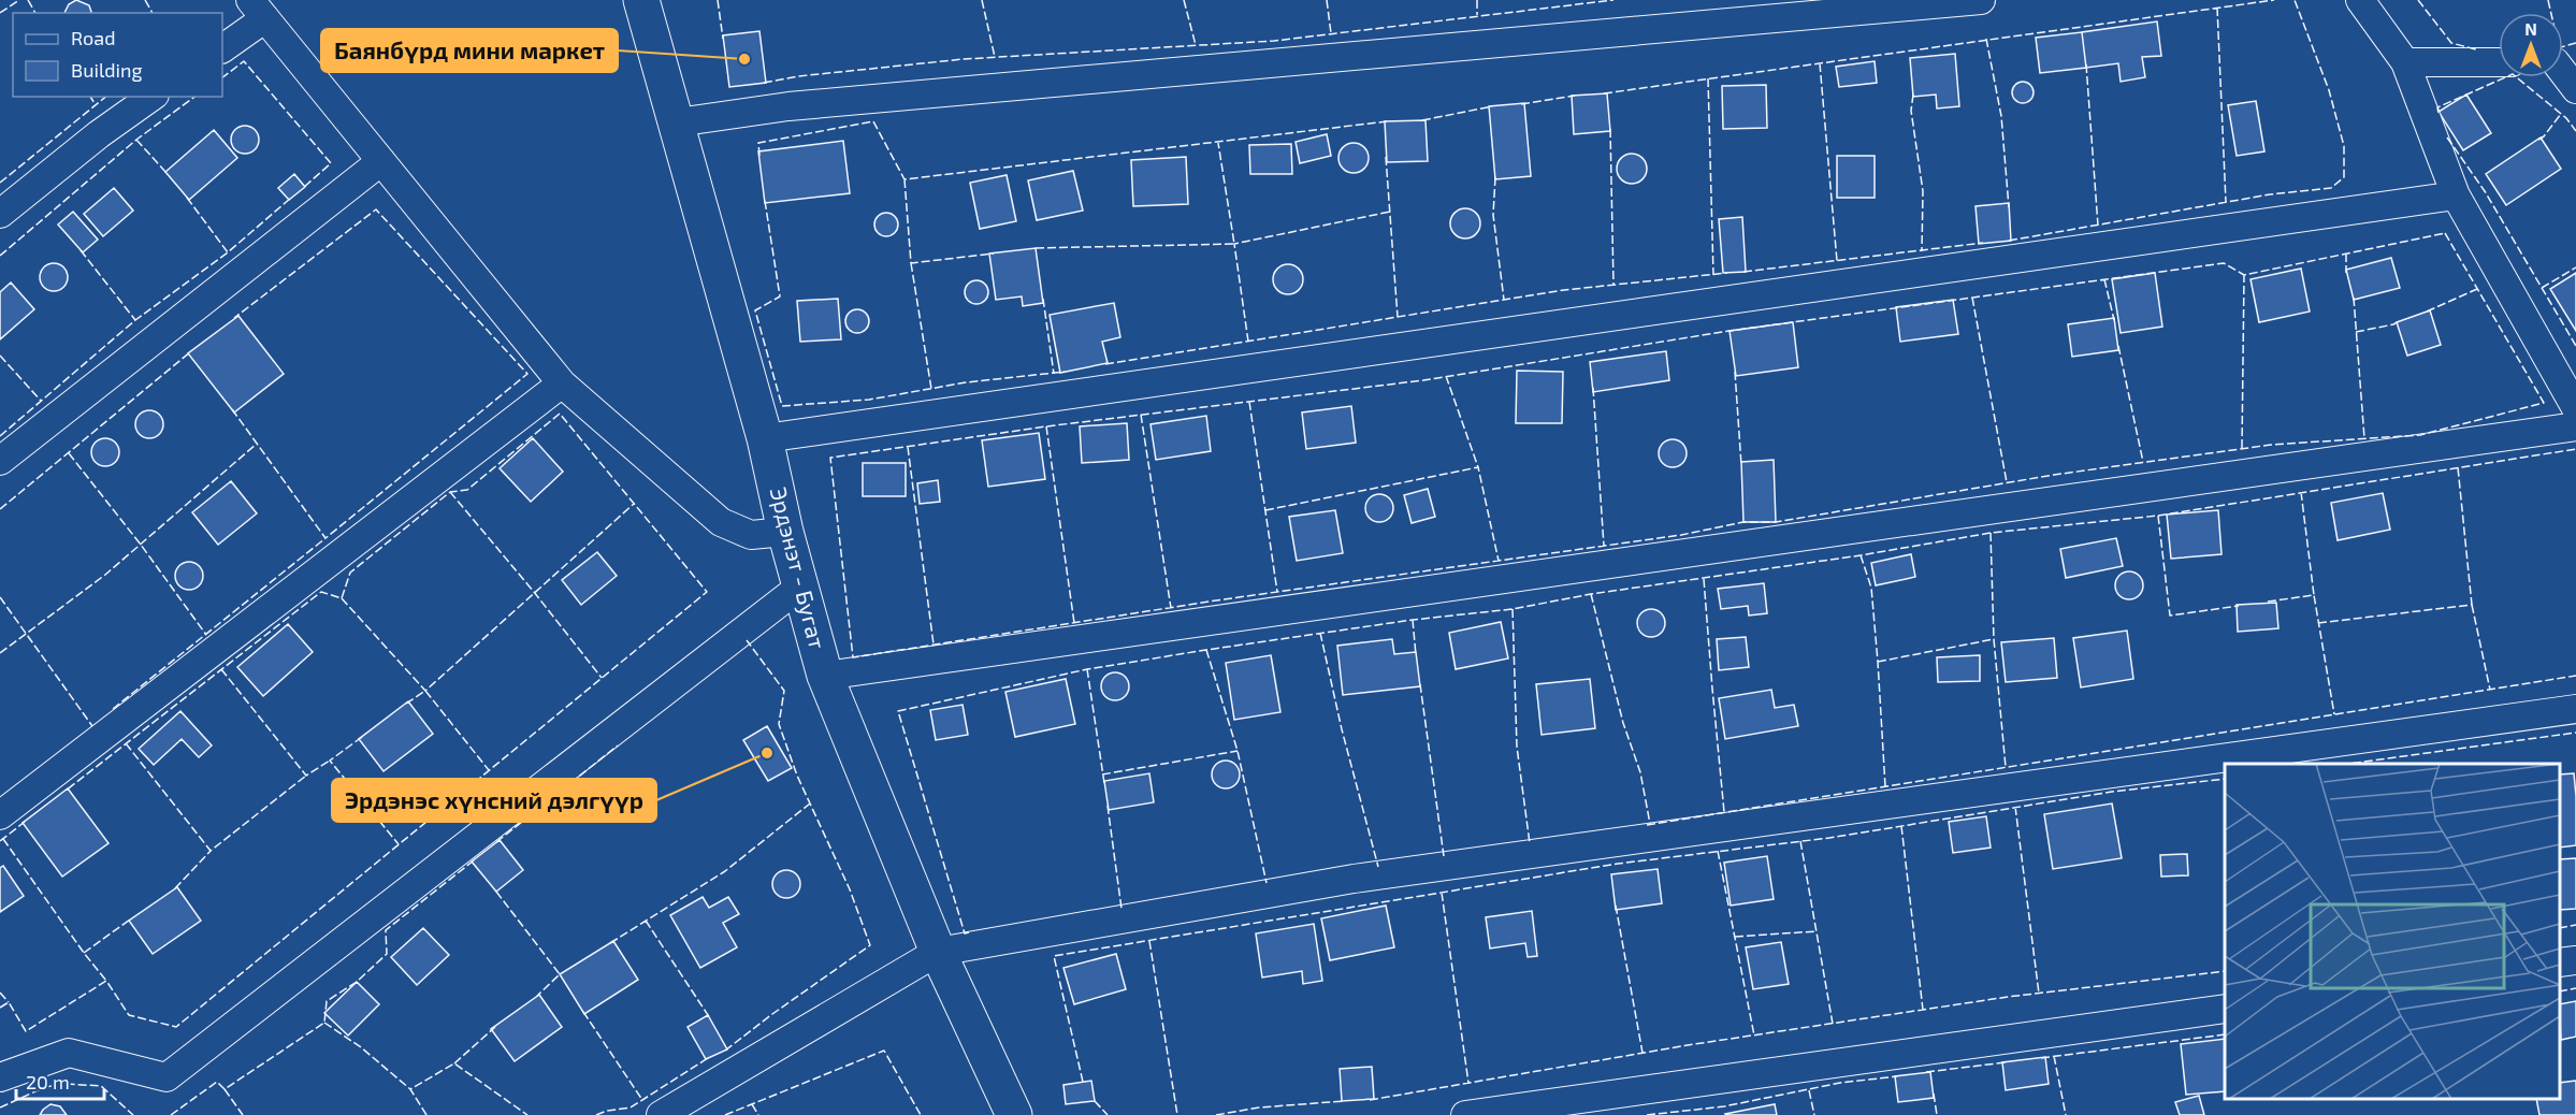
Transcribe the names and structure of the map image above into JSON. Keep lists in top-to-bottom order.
{
  "streets": {
    "street": ["Эрдэнэт - Бугат"]
  },
  "places": ["Баянбүрд мини маркет", "Эрдэнэс хүнсний дэлгүүр"],
  "legend": ["Road", "Building"],
  "scale_bar": "20 m",
  "north": "top"
}
